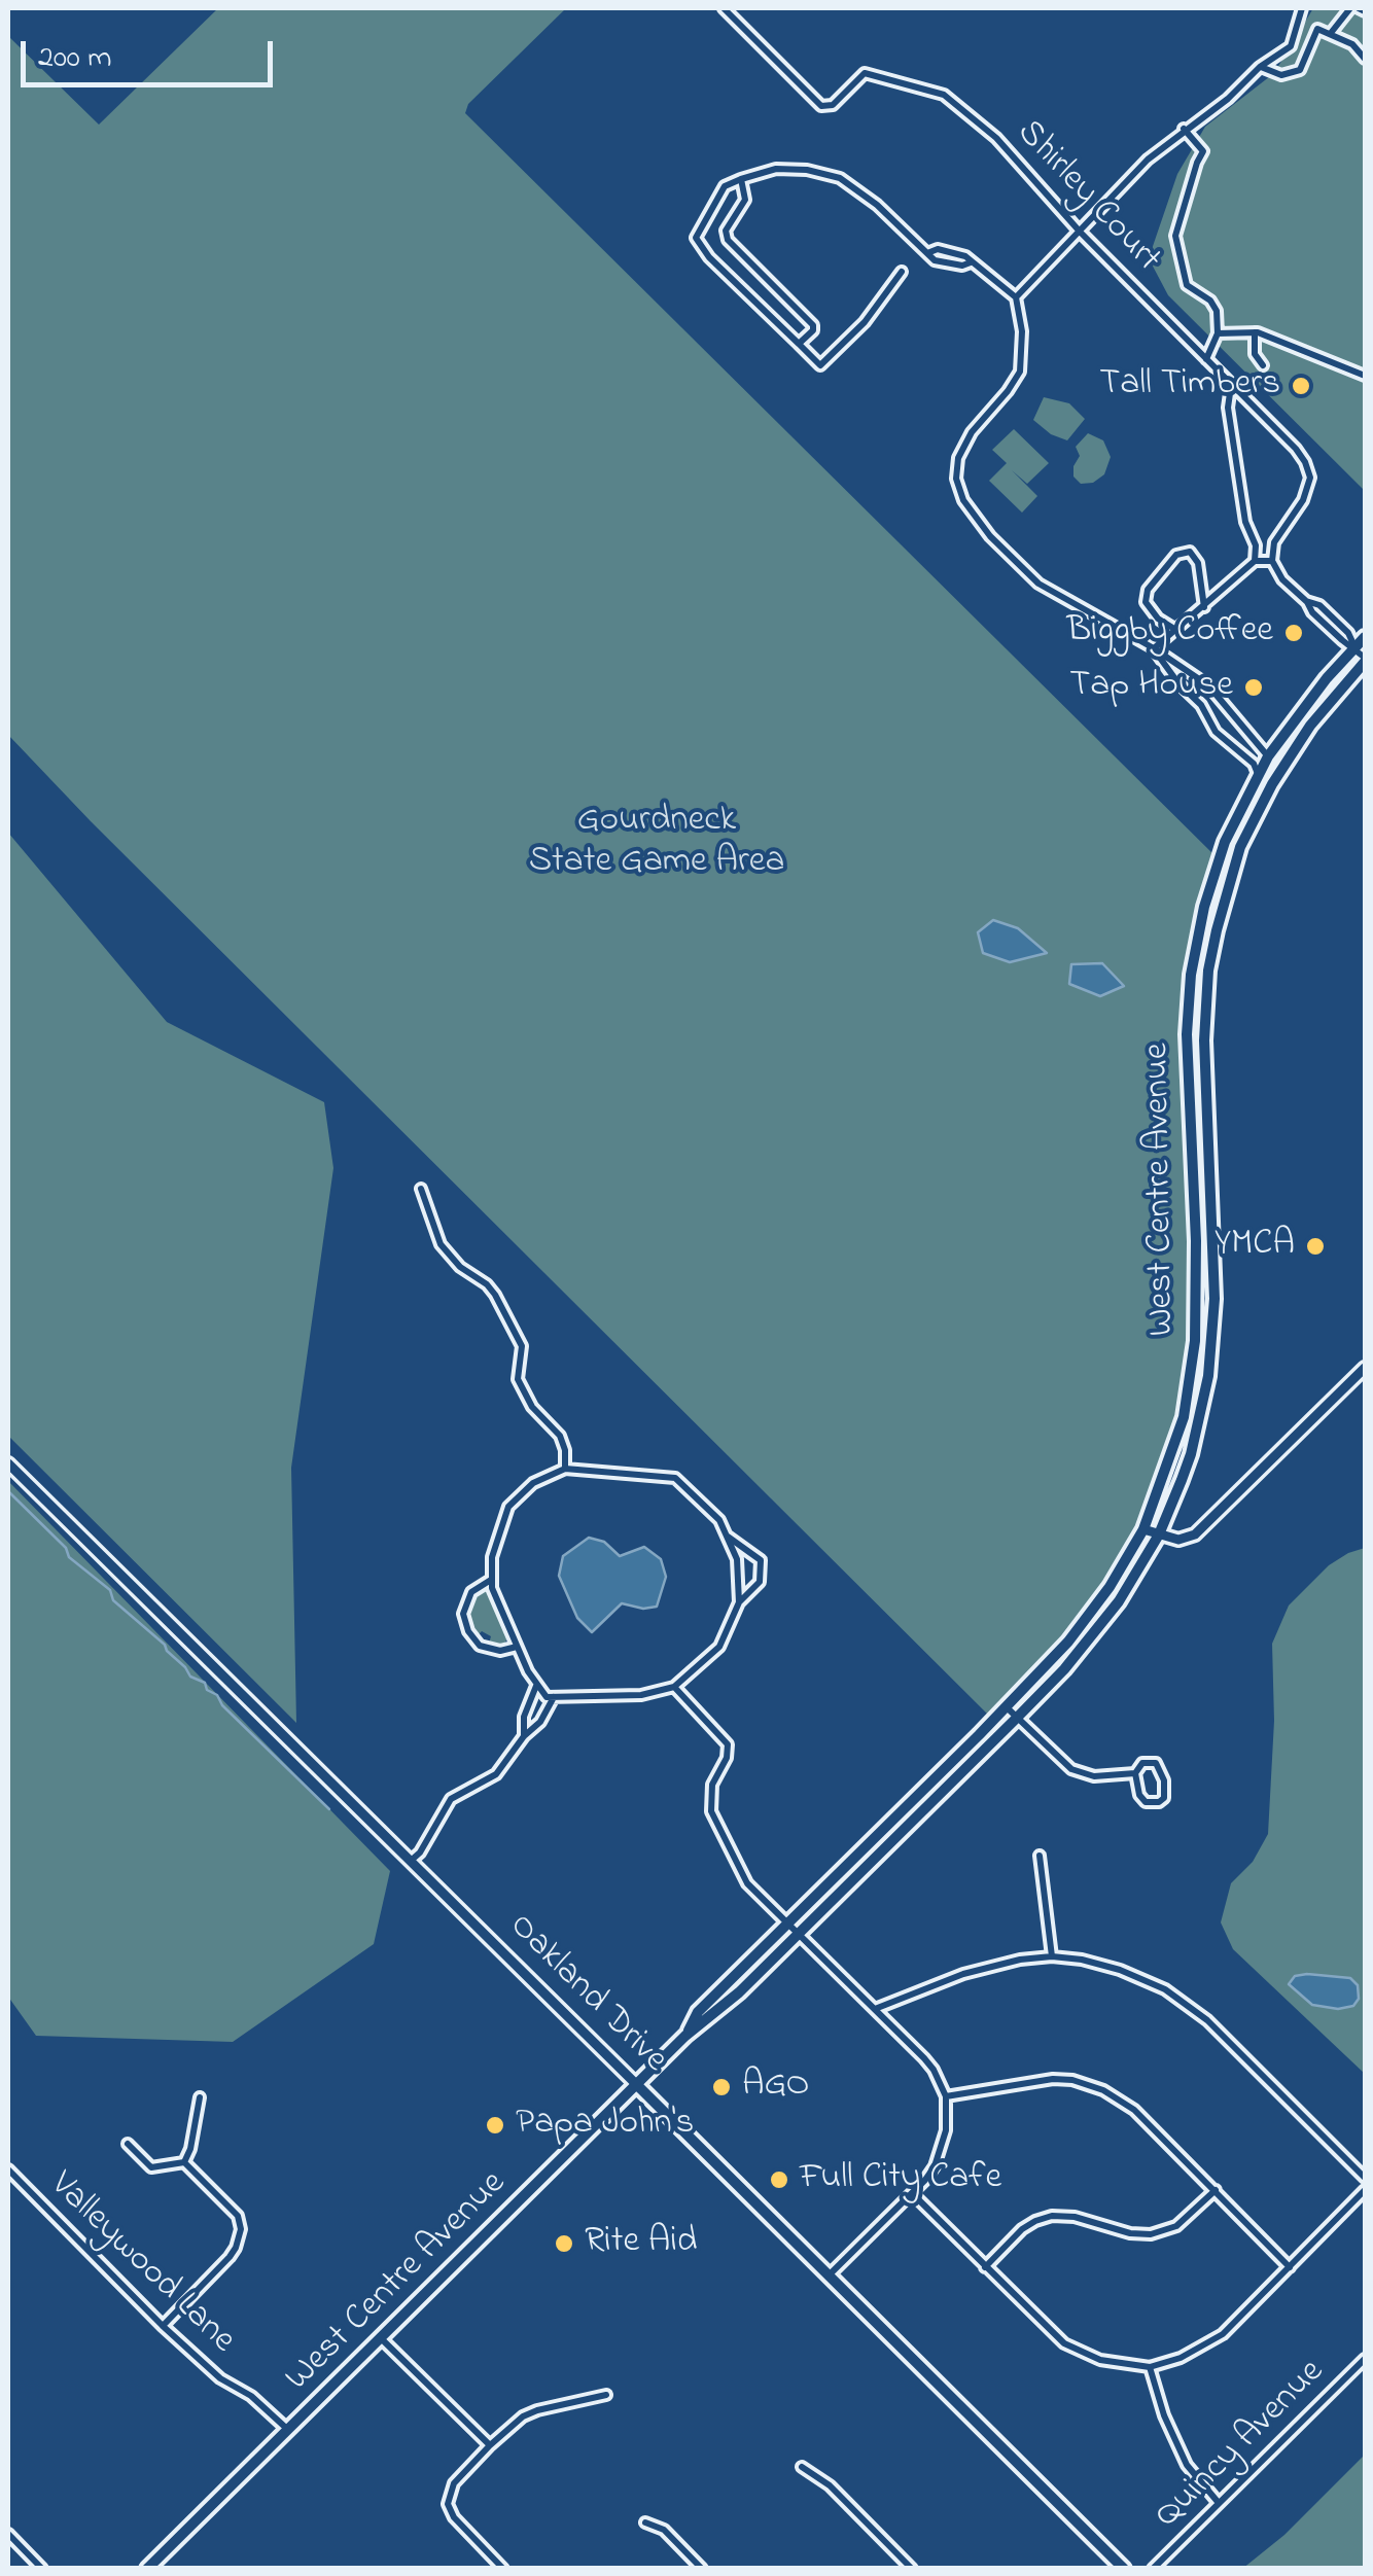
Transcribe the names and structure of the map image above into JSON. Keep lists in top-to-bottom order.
{
  "streets": {
    "main road": ["West Centre Avenue", "Oakland Drive"],
    "street": ["Shirley Court", "Valleywood Lane", "Quincy Avenue"]
  },
  "crossings": [
    ["West Centre Avenue", "Oakland Drive"],
    ["West Centre Avenue", "Valleywood Lane"]
  ],
  "parks": ["Gourdneck State Game Area"],
  "places": [
    "Tall Timbers",
    "Biggby Coffee",
    "Tap House",
    "YMCA",
    "AGO",
    "Papa John's",
    "Full City Cafe",
    "Rite Aid"
  ],
  "scale_bar": "200 m"
}
